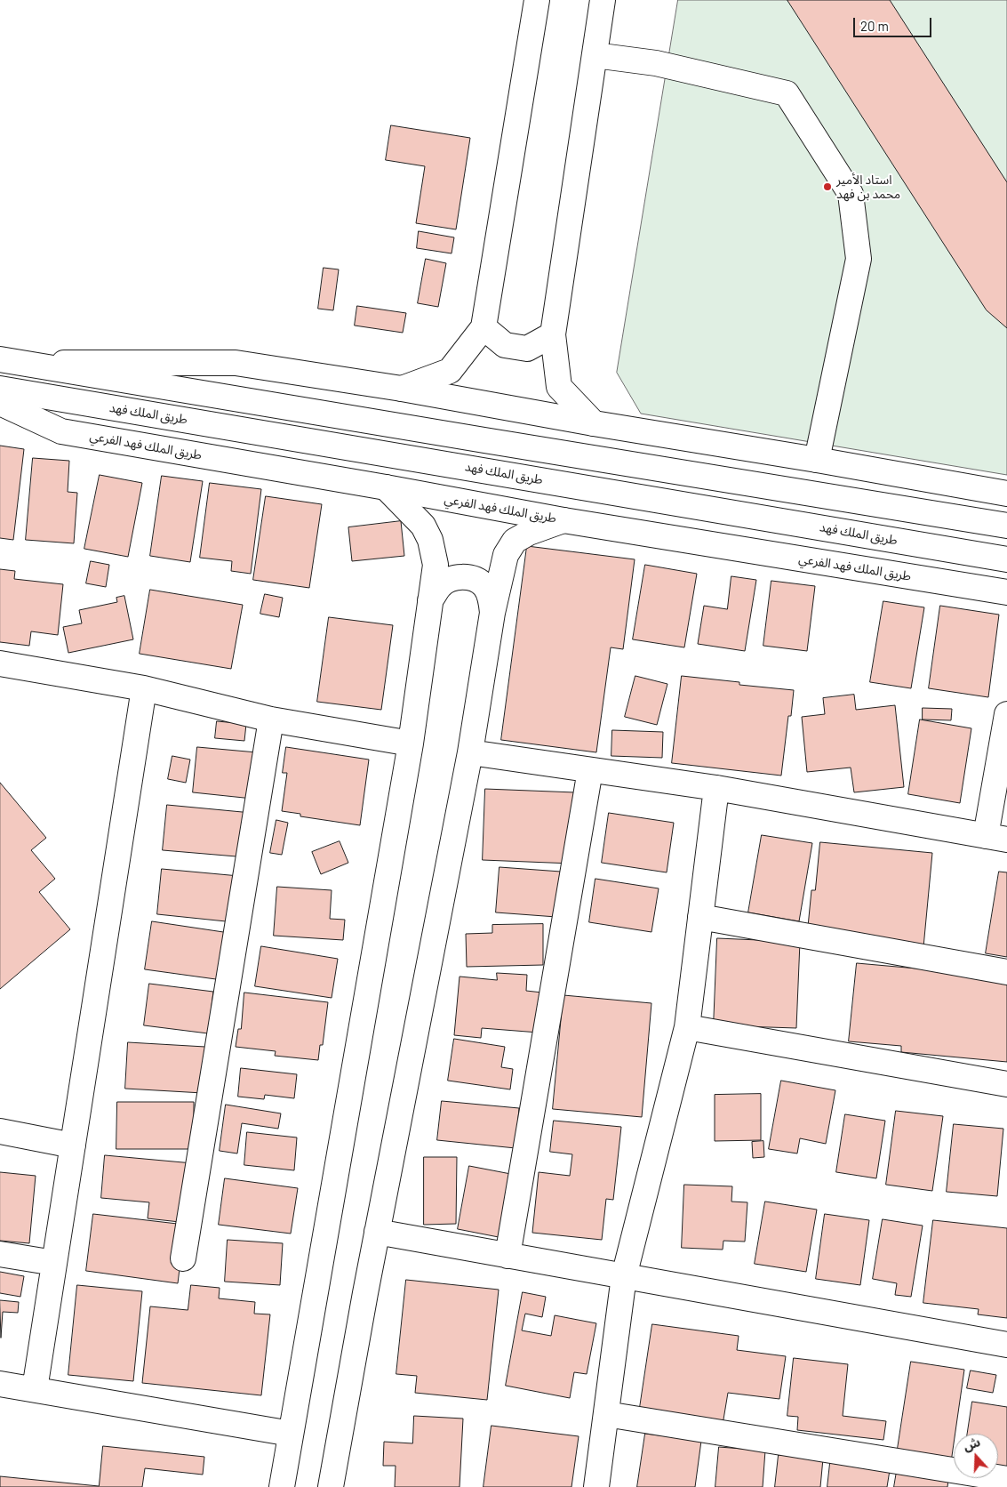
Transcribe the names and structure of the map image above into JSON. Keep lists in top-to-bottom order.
{
  "streets": {
    "main road": ["طريق الملك فهد", "طريق الملك فهد الفرعي"]
  },
  "places": ["استاد الأمير محمد بن فهد"],
  "scale_bar": "20 m",
  "north": "top"
}
